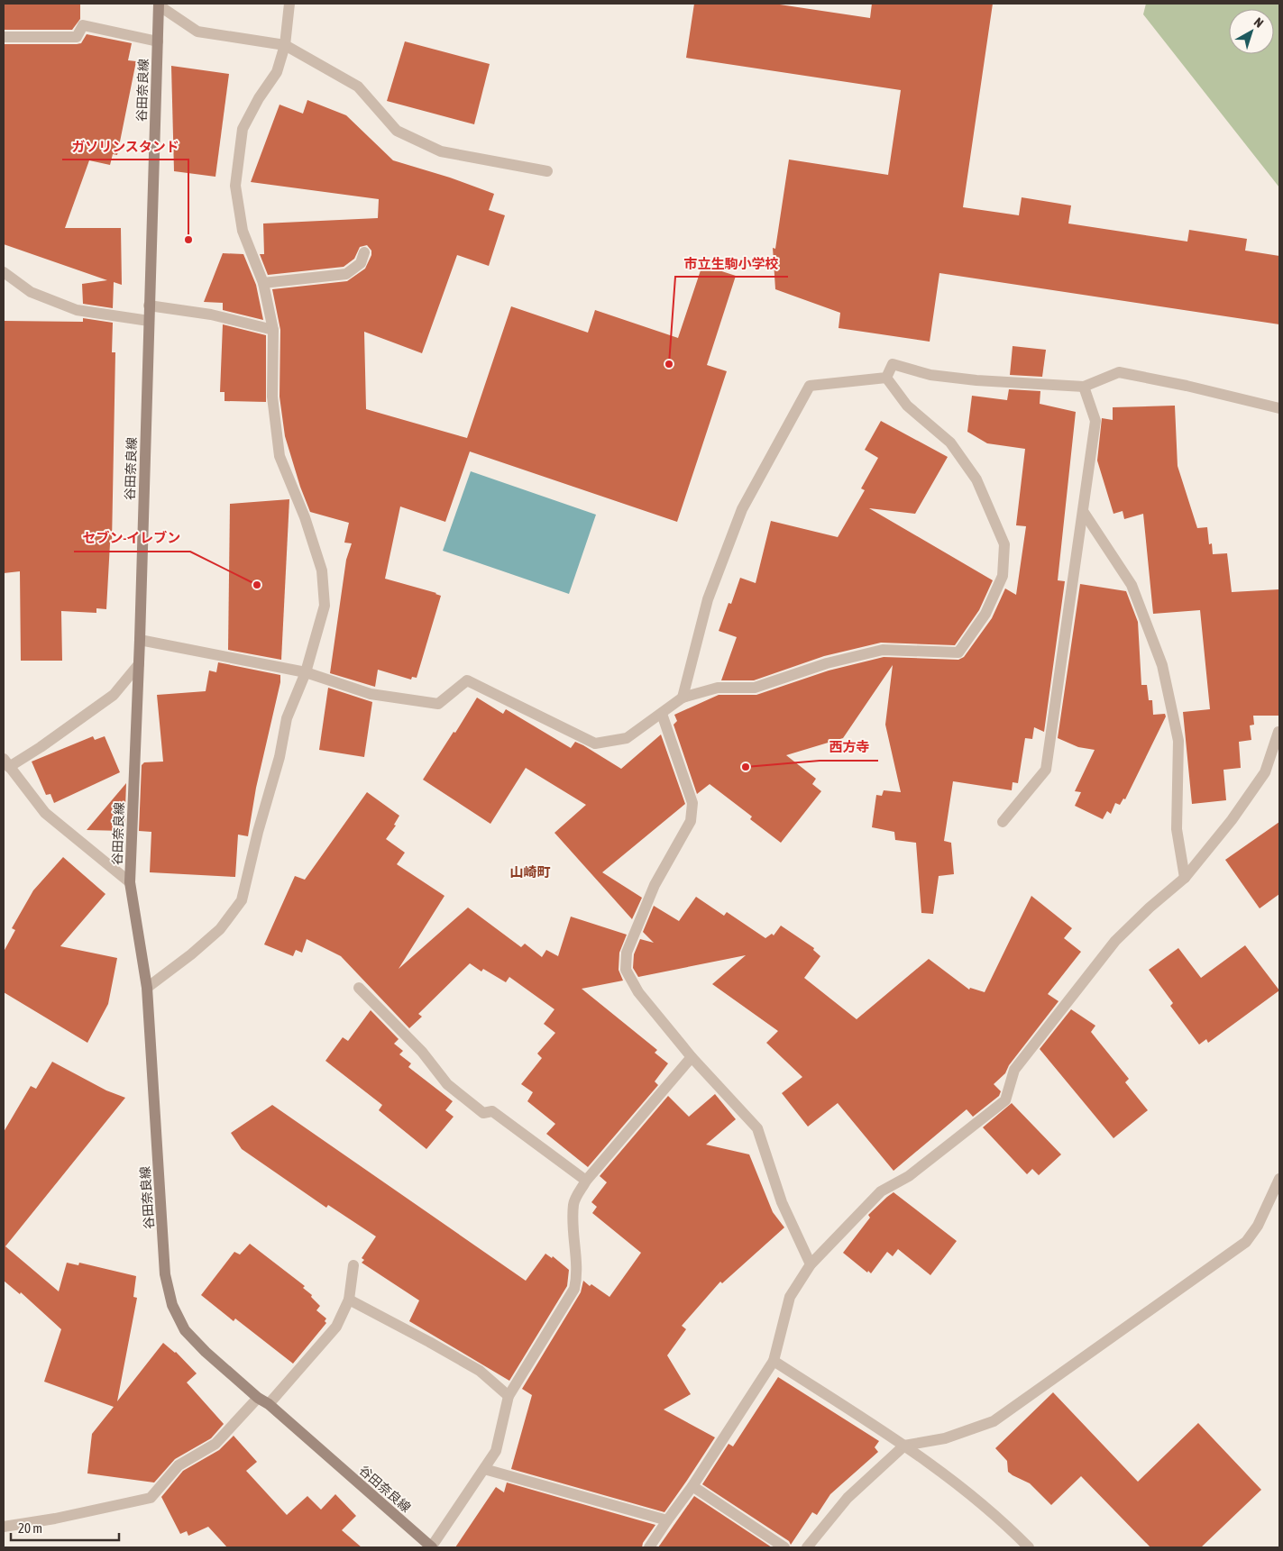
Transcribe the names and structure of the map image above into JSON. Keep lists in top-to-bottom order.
{
  "streets": {
    "main road": ["谷田奈良線"]
  },
  "districts": ["山崎町"],
  "places": [
    "ガソリンスタンド",
    "市立生駒小学校",
    "セブン-イレブン",
    "西方寺"
  ],
  "scale_bar": "20 m",
  "north": "top right"
}
